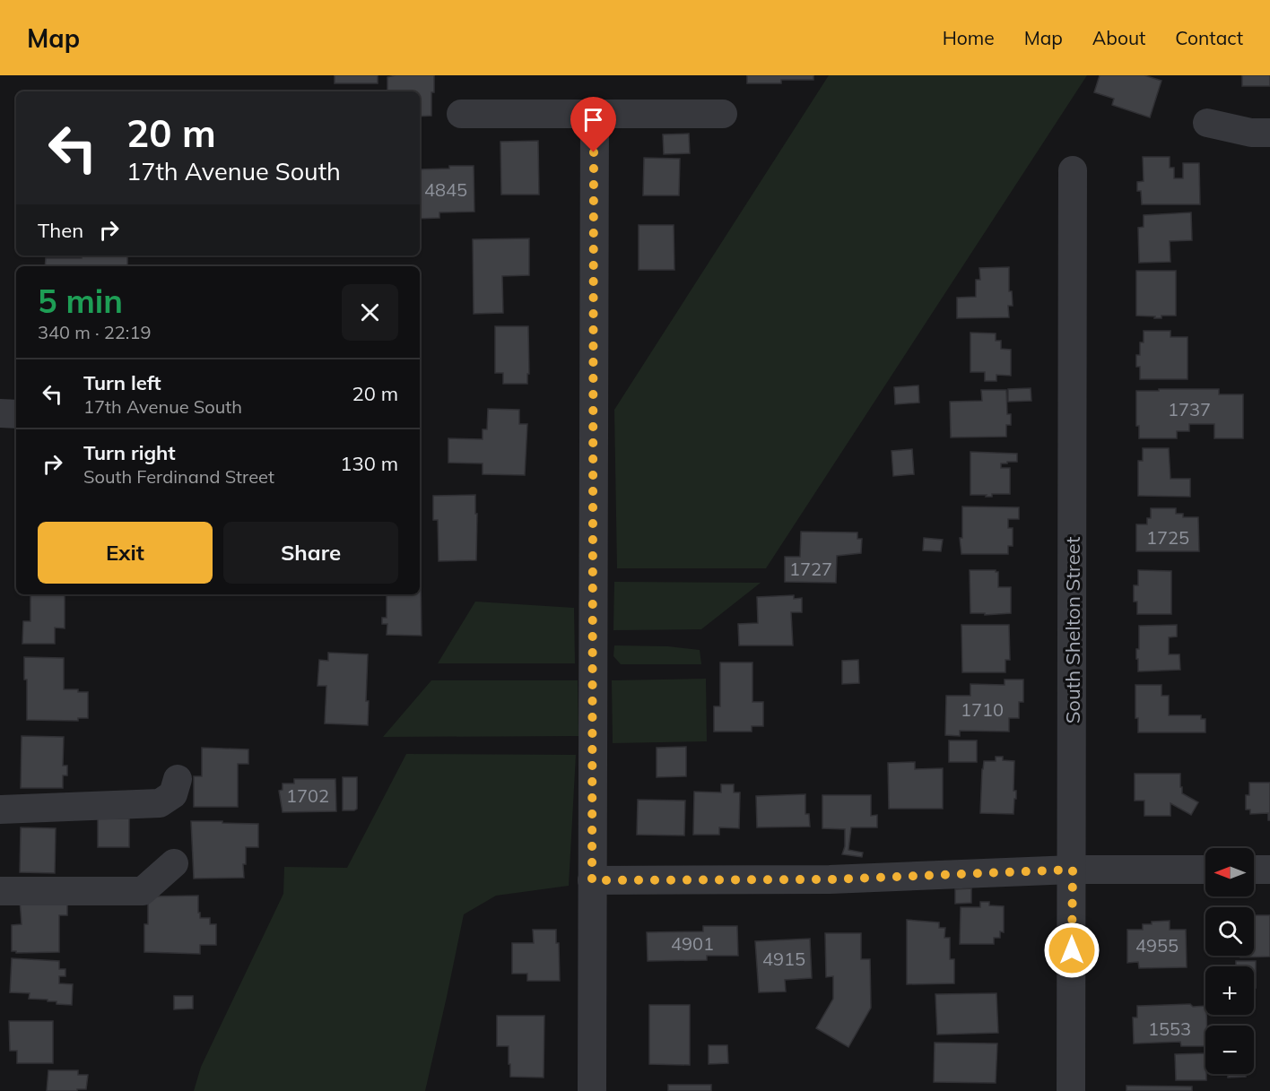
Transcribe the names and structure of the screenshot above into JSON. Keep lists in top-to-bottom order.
{
  "streets": {
    "street": ["South Shelton Street"]
  },
  "house_numbers": [
    "4845",
    "1737",
    "1725",
    "1727",
    "1710",
    "1702",
    "4901",
    "4955",
    "4915",
    "1553"
  ],
  "north": "left",
  "page": {
    "header": "Map",
    "nav": [
      "Home",
      "Map",
      "About",
      "Contact"
    ],
    "turn": ["20 m", "17th Avenue South"],
    "then": "Then",
    "heading": ["5 min", "340 m · 22:19"],
    "list": [
      {
        "name": "Turn left",
        "note": "17th Avenue South",
        "value": "20 m"
      },
      {
        "name": "Turn right",
        "note": "South Ferdinand Street",
        "value": "130 m"
      }
    ],
    "buttons": ["Exit", "Share"],
    "map_buttons": ["+", "−"]
  }
}
